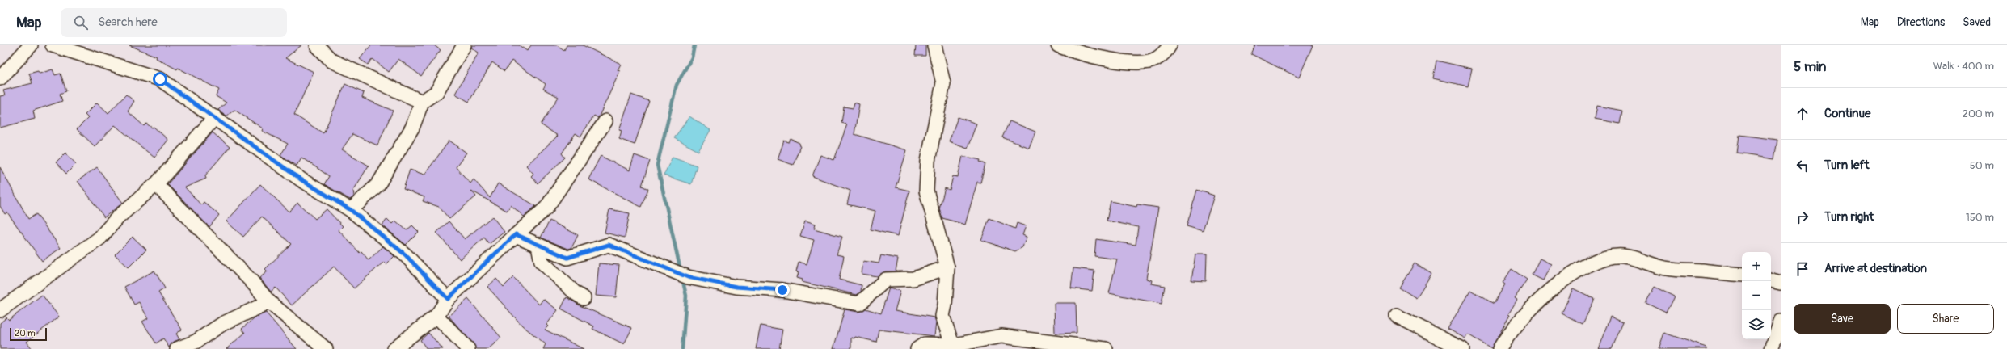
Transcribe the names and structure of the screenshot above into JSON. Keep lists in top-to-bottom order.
{
  "scale_bar": "20 m",
  "page": {
    "header": "Map",
    "search": "Search here",
    "nav": ["Map", "Directions", "Saved"],
    "heading": ["5 min", "Walk · 400 m"],
    "list": [
      ["Continue", "200 m"],
      ["Turn left", "50 m"],
      ["Turn right", "150 m"],
      "Arrive at destination"
    ],
    "map_buttons": ["+", "−"],
    "buttons": ["Save", "Share"],
    "scale": "20 m"
  }
}
